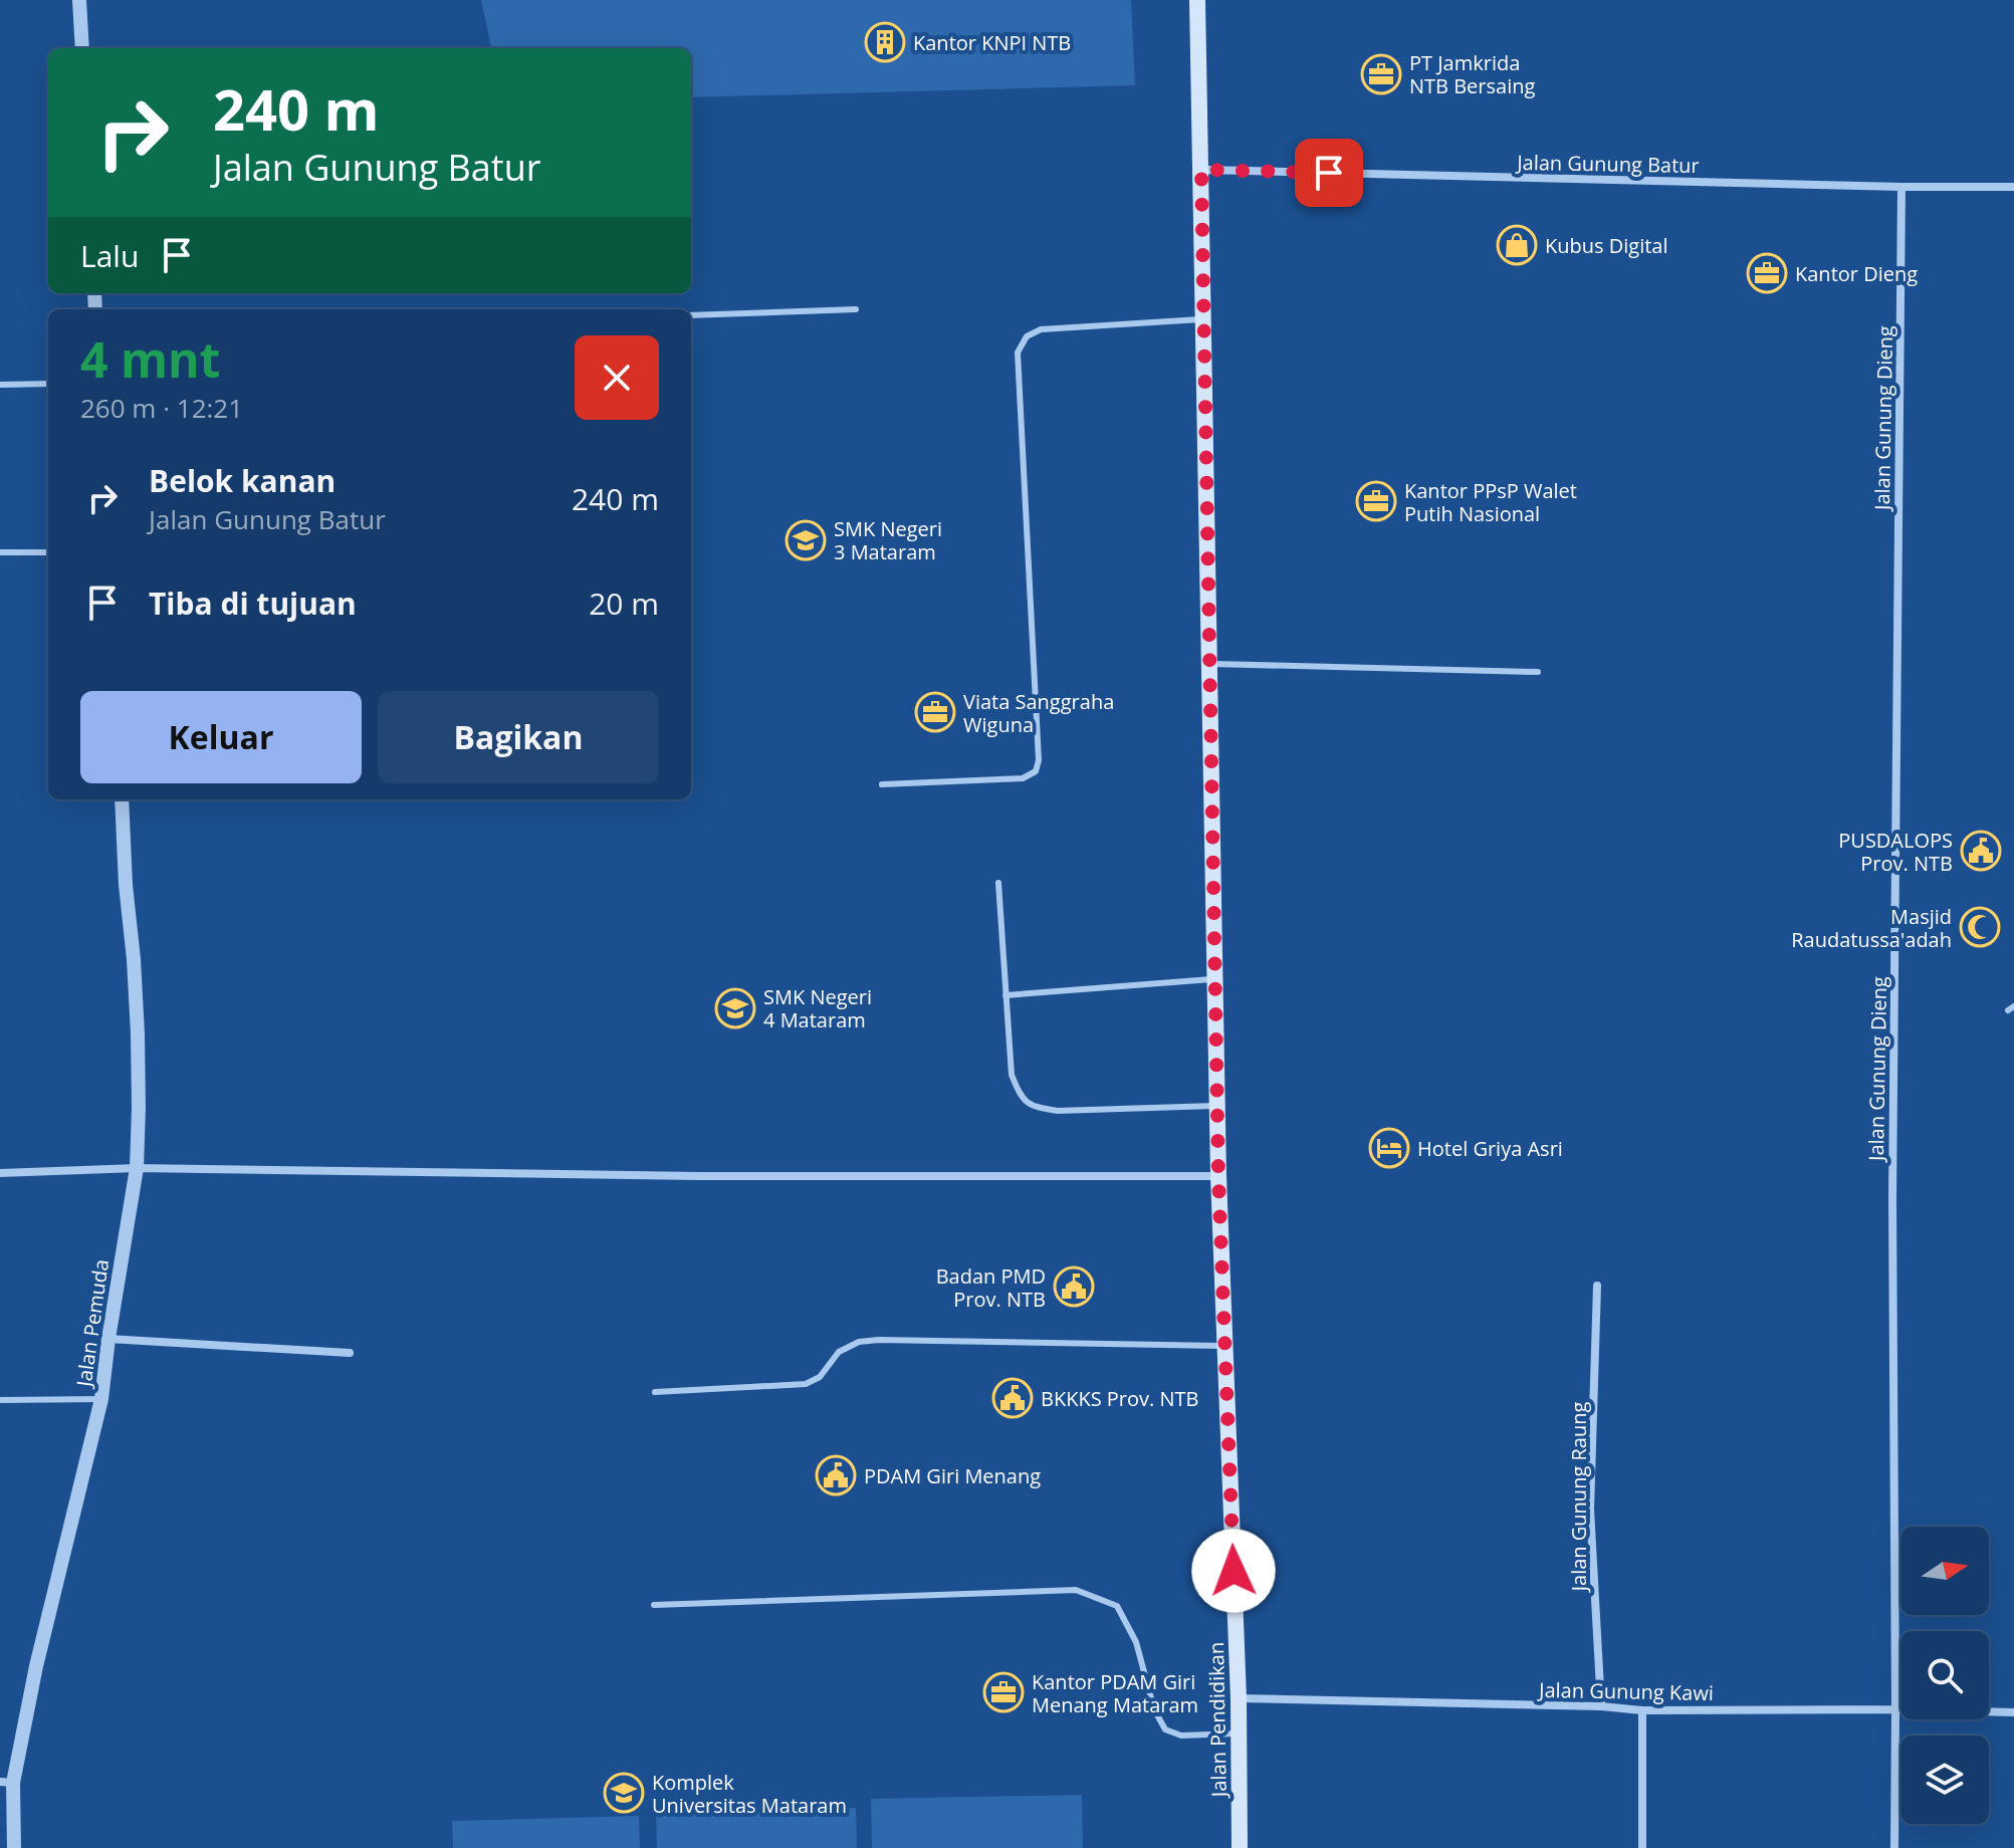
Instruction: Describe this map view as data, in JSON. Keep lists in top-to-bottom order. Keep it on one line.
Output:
{"streets":{"main road":["Jalan Pendidikan"],"street":["Jalan Gunung Batur","Jalan Gunung Dieng","Jalan Pemuda","Jalan Gunung Raung","Jalan Gunung Kawi"]},"crossings":[["Jalan Gunung Batur","Jalan Gunung Dieng"],["Jalan Gunung Batur","Jalan Pendidikan"],["Jalan Gunung Dieng","Jalan Gunung Kawi"],["Jalan Gunung Raung","Jalan Gunung Kawi"],["Jalan Gunung Kawi","Jalan Pendidikan"]],"places":{"building":["Kantor KNPI NTB"],"office":["PT Jamkrida NTB Bersaing","Kantor Dieng","Kantor PPsP Walet Putih Nasional","Viata Sanggraha Wiguna","Kantor PDAM Giri Menang Mataram"],"shop":["Kubus Digital"],"school or university":["SMK Negeri 3 Mataram","SMK Negeri 4 Mataram","Komplek Universitas Mataram"],"public building":["PUSDALOPS Prov. NTB","Badan PMD Prov. NTB","BKKKS Prov. NTB","PDAM Giri Menang"],"mosque":["Masjid Raudatussa'adah"],"hotel":["Hotel Griya Asri"]},"north":"right","page":{"turn":["240 m","Jalan Gunung Batur"],"then":"Lalu","heading":["4 mnt","260 m · 12:21"],"list":[{"name":"Belok kanan","note":"Jalan Gunung Batur","value":"240 m"},{"name":"Tiba di tujuan","value":"20 m"}],"buttons":["Keluar","Bagikan"]}}
